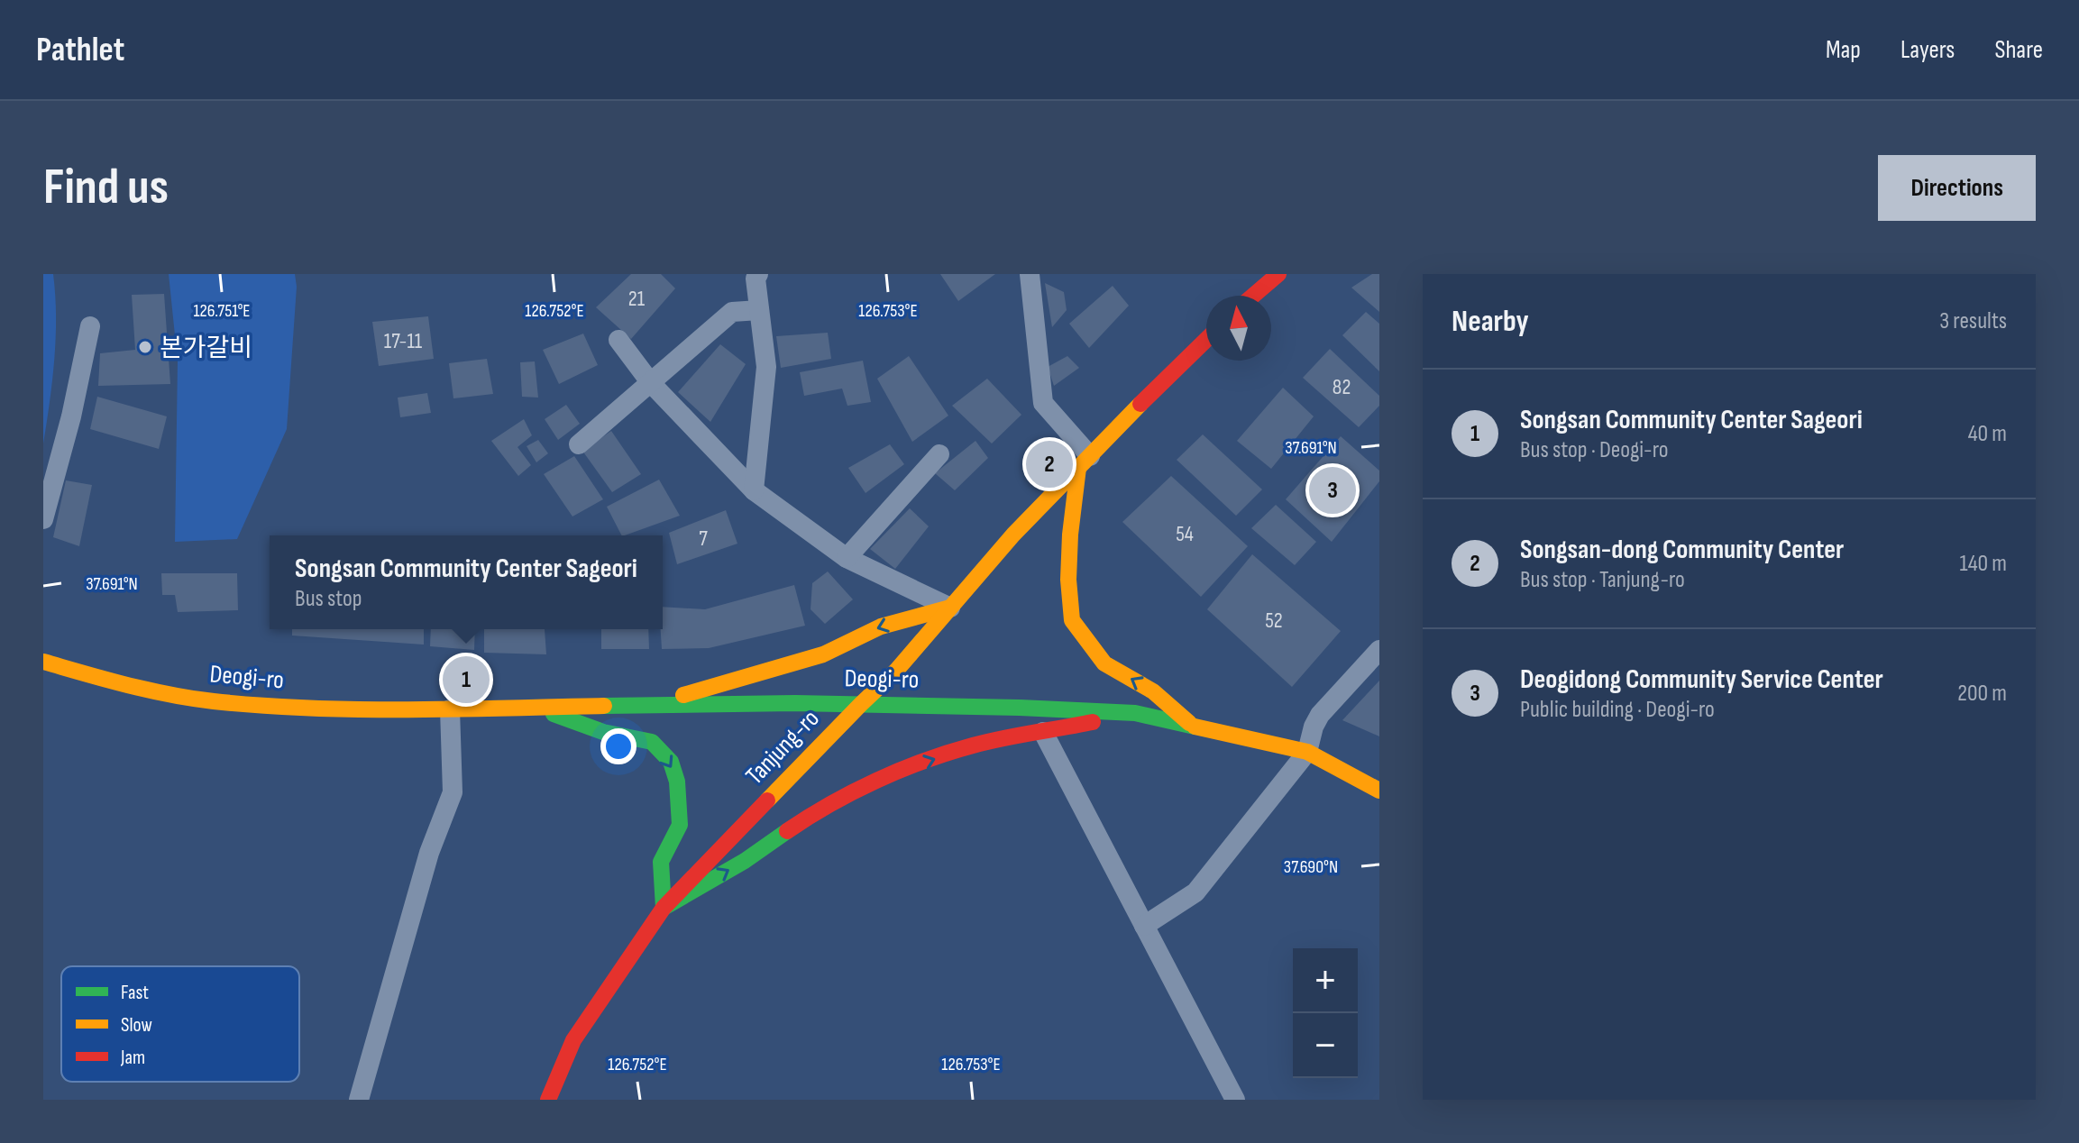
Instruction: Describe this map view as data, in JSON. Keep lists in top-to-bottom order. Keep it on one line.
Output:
{"streets":{"main road":["Deogi-ro","Tanjung-ro"]},"crossings":[["Deogi-ro","Tanjung-ro"]],"places":["본가갈비"],"house_numbers":["21","17-11","82","54","7","52"],"legend":["Fast","Slow","Jam"],"north":"top","page":{"header":"Pathlet","nav":["Map","Layers","Share"],"buttons":"Directions","title":"Find us","heading":["Nearby","3 results"],"list":[{"mark":"1","name":"Songsan Community Center Sageori","note":"Bus stop · Deogi-ro","value":"40 m"},{"mark":"2","name":"Songsan-dong Community Center","note":"Bus stop · Tanjung-ro","value":"140 m"},{"mark":"3","name":"Deogidong Community Service Center","note":"Public building · Deogi-ro","value":"200 m"}],"pins":["2","3","1"],"popup":["Songsan Community Center Sageori","Bus stop"],"map_buttons":["+","−"]},"coordinates":["126.751°E","126.752°E","126.753°E","37.691°N","37.690°N"]}
